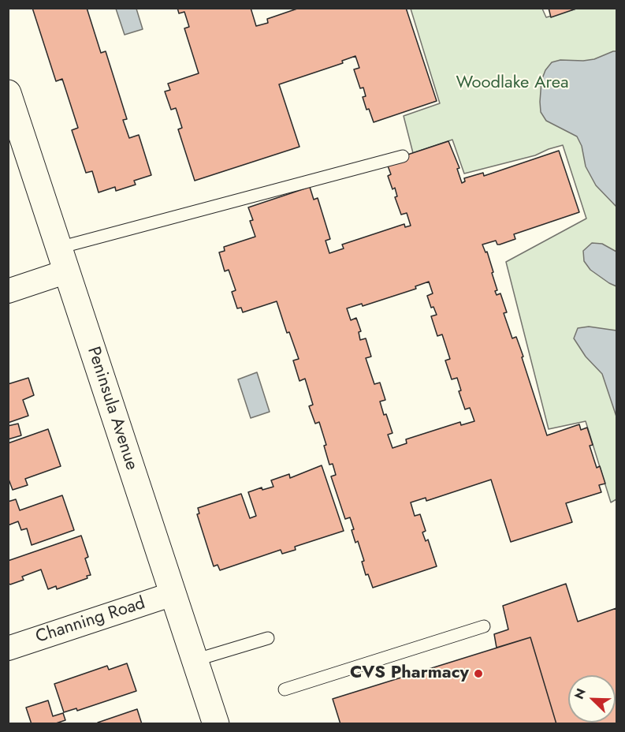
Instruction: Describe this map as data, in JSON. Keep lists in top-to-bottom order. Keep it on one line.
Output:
{"streets":{"main road":["Peninsula Avenue"],"street":["Channing Road"]},"crossings":[["Peninsula Avenue","Channing Road"]],"parks":["Woodlake Area"],"places":["CVS Pharmacy"],"north":"top left"}
